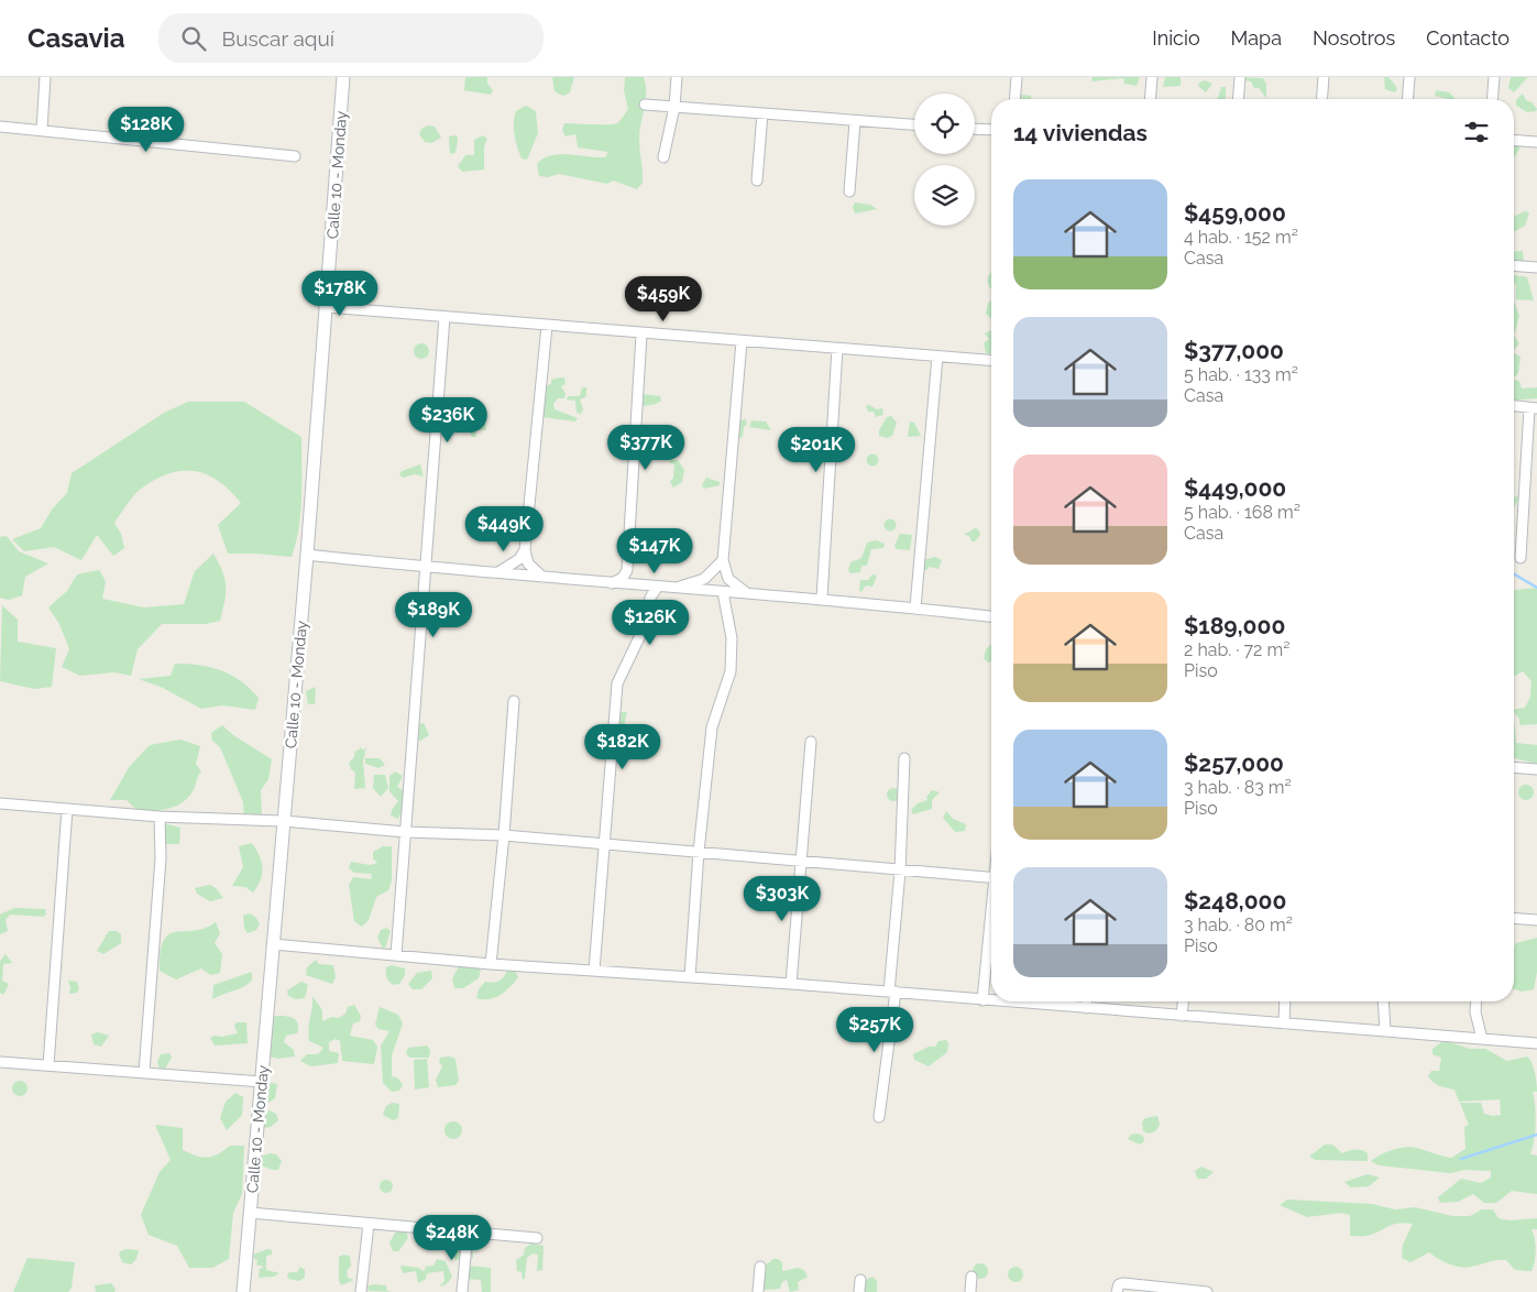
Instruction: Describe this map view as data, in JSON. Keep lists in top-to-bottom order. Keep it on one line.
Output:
{"streets":{"street":["Calle 10 - Monday"]},"page":{"header":"Casavia","search":"Buscar aquí","nav":["Inicio","Mapa","Nosotros","Contacto"],"heading":"14 viviendas","price":["$128K","$178K","$459K","$236K","$377K","$201K","$449K","$147K","$189K","$126K","$182K","$303K","$257K","$248K"],"list":[{"name":"$459,000","note":"4 hab. · 152 m² · Casa"},{"name":"$377,000","note":"5 hab. · 133 m² · Casa"},{"name":"$449,000","note":"5 hab. · 168 m² · Casa"},{"name":"$189,000","note":"2 hab. · 72 m² · Piso"},{"name":"$257,000","note":"3 hab. · 83 m² · Piso"},{"name":"$248,000","note":"3 hab. · 80 m² · Piso"}]}}
